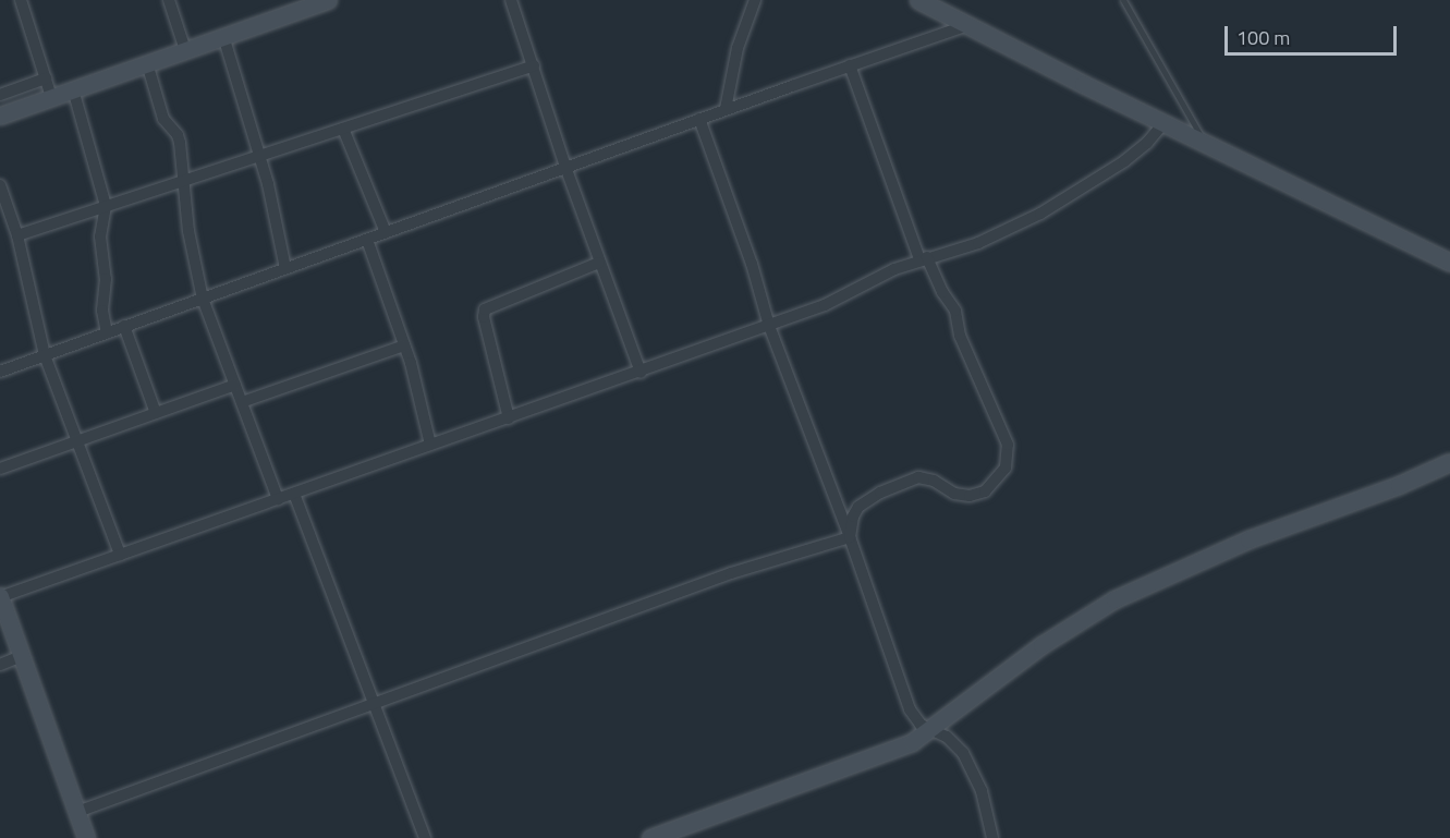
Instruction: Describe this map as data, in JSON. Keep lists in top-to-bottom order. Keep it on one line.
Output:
{"scale_bar":"100 m"}
